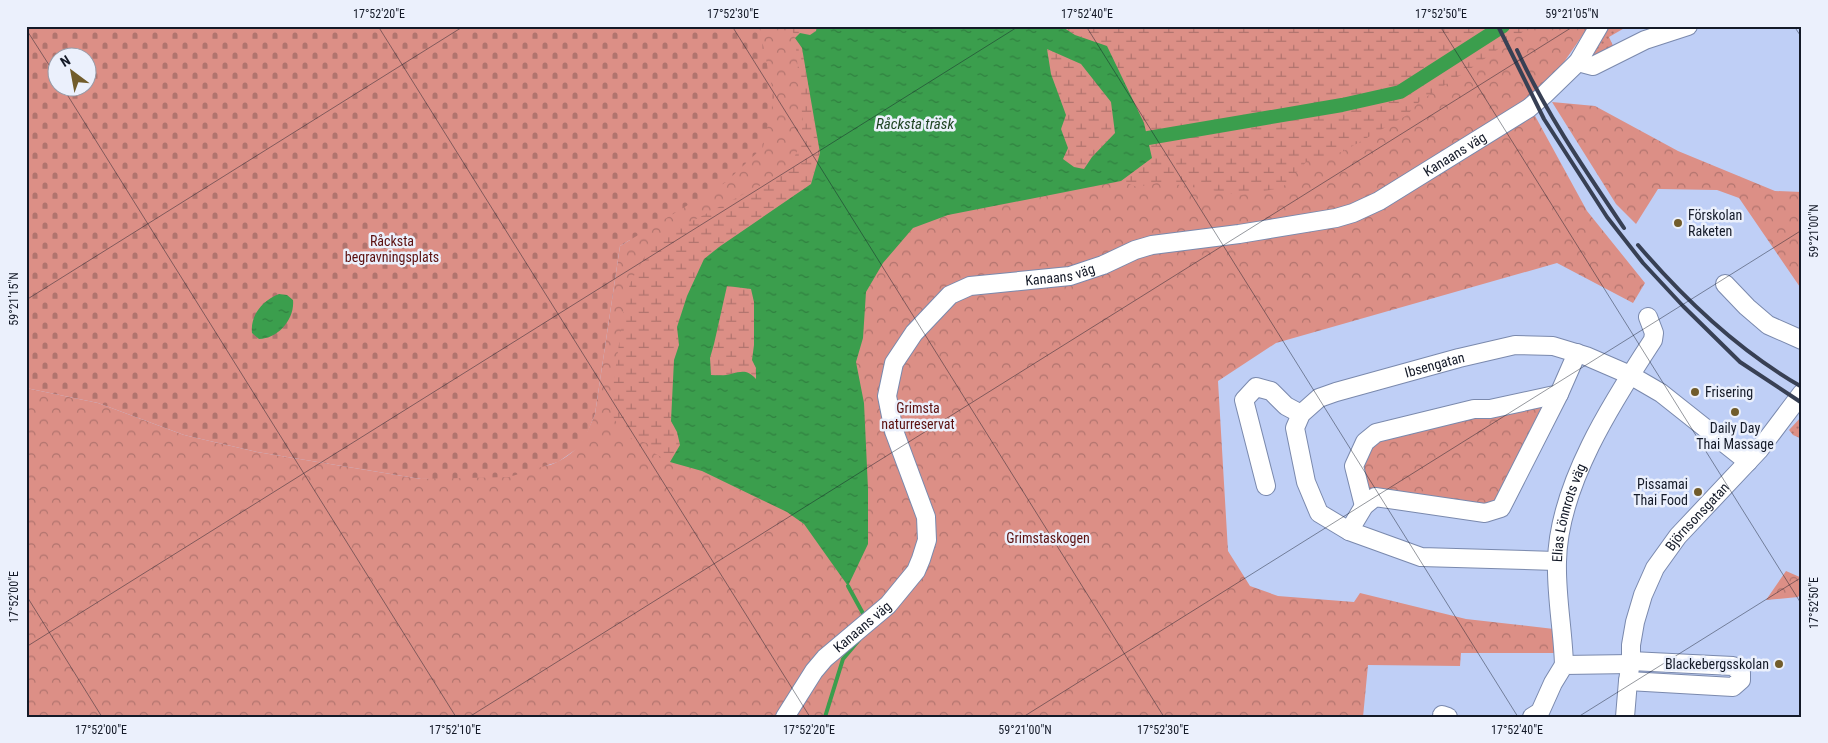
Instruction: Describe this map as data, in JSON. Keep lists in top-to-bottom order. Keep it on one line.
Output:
{"streets":{"street":["Kanaans väg","Ibsengatan","Elias Lönnrots väg","Björnsonsgatan"]},"crossings":[["Ibsengatan","Elias Lönnrots väg"],["Ibsengatan","Björnsonsgatan"]],"water":["Råcksta träsk"],"parks":["Råcksta begravningsplats","Grimsta naturreservat","Grimstaskogen"],"places":["Förskolan Raketen","Frisering","Daily Day Thai Massage","Pissamai Thai Food","Blackebergsskolan"],"north":"top left","coordinates":["17°52'20\"E","17°52'30\"E","17°52'40\"E","17°52'50\"E","59°21'05\"N","59°21'00\"N","59°21'15\"N","17°52'00\"E","17°52'10\"E"]}
